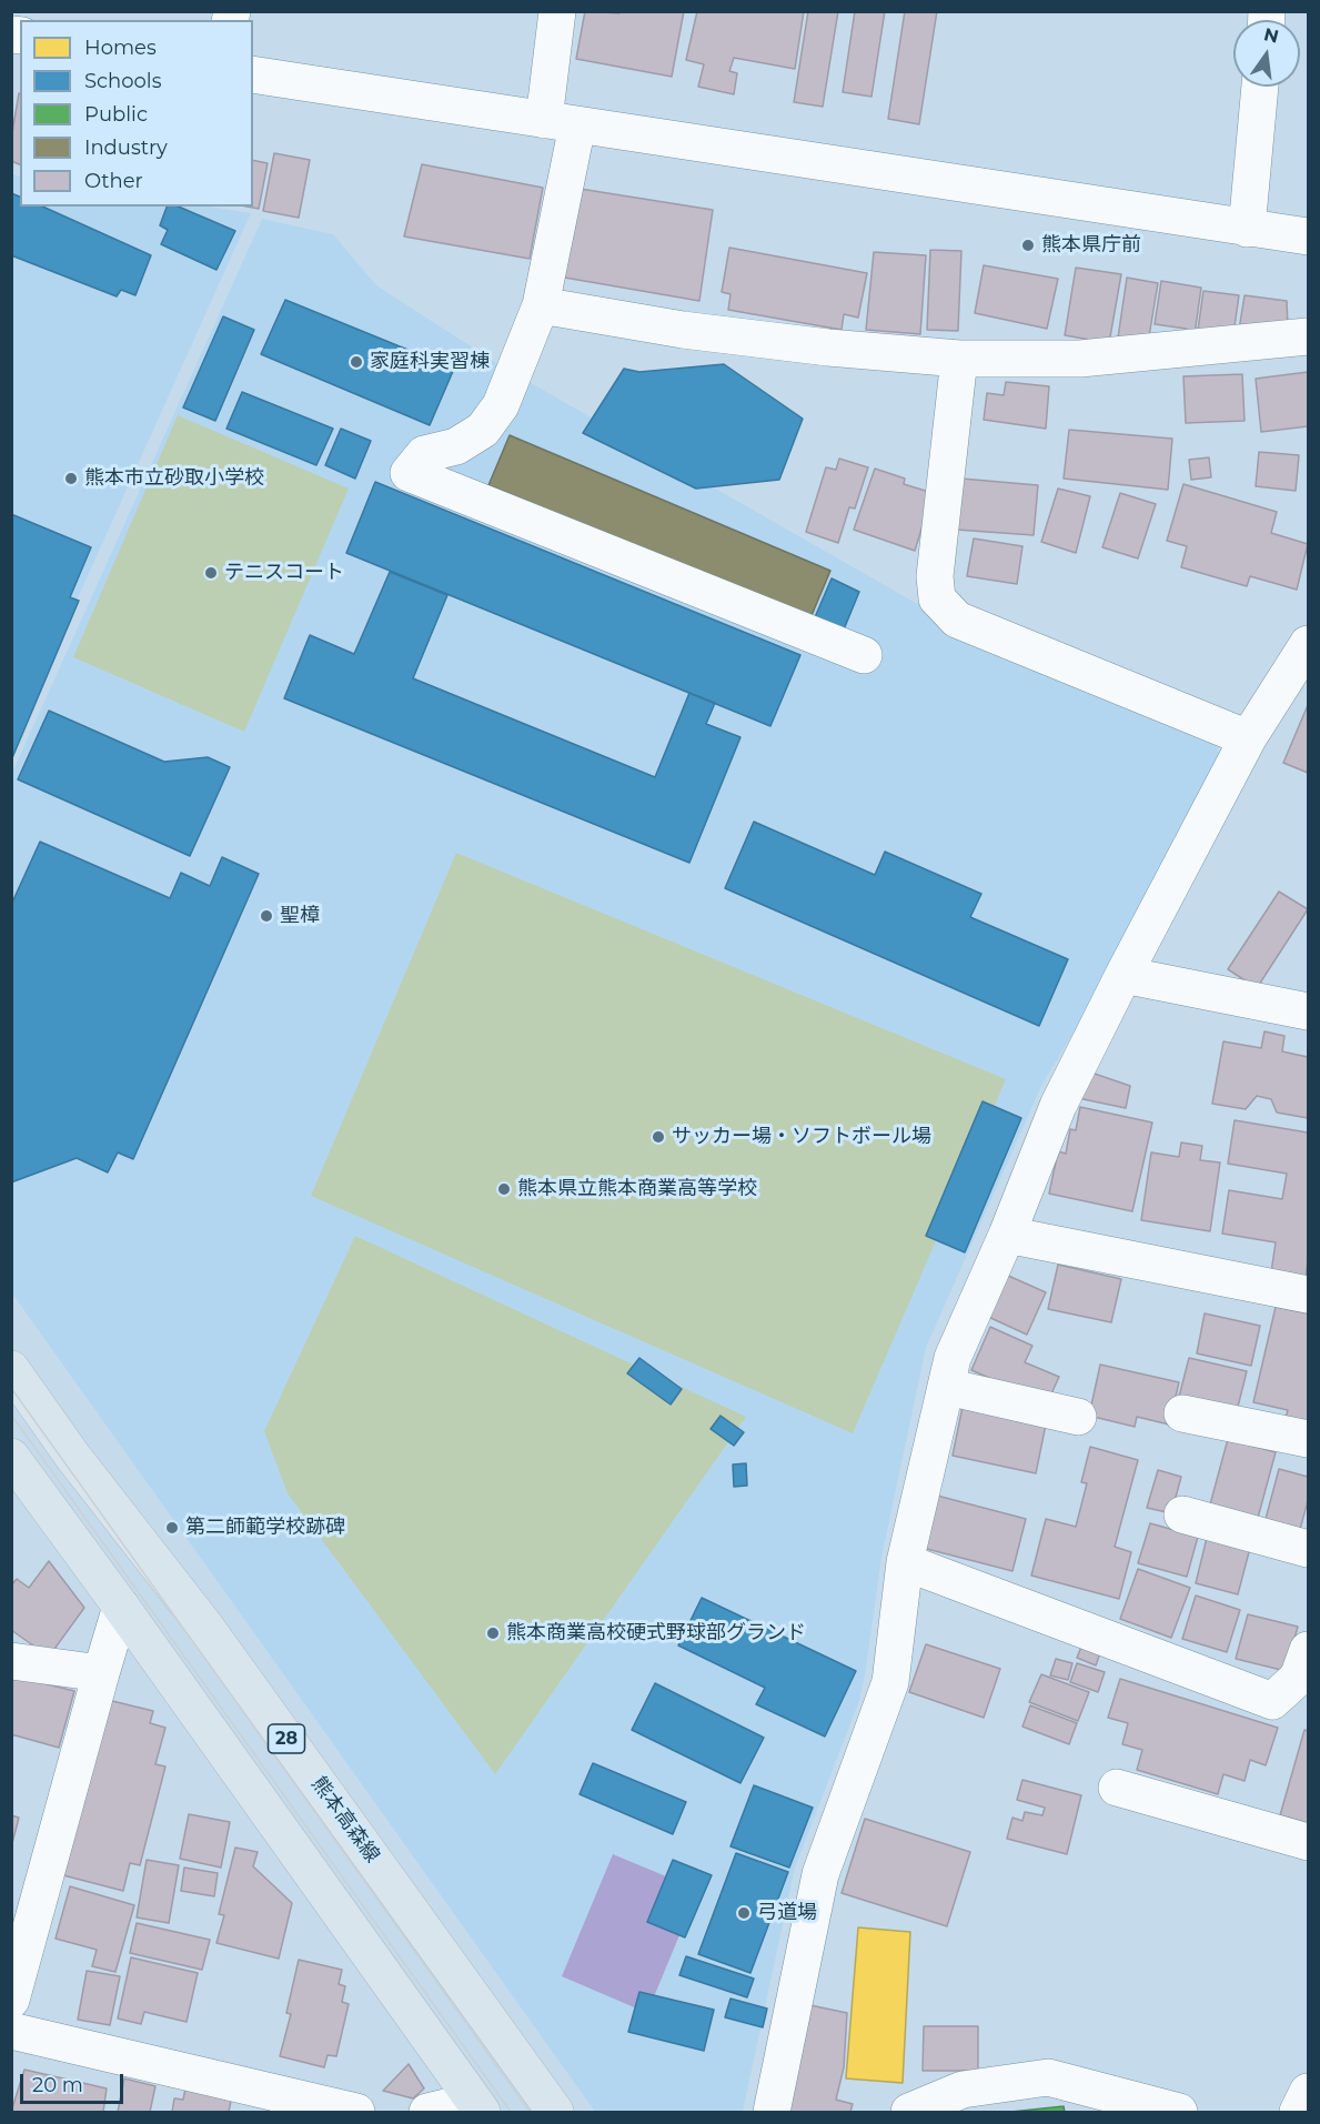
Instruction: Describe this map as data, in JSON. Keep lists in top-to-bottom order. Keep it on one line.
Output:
{"streets":{"main road":["28","熊本高森線"]},"places":["熊本県庁前","家庭科実習棟","熊本市立砂取小学校","テニスコート","聖樟","サッカー場・ソフトボール場","熊本県立熊本商業高等学校","第二師範学校跡碑","熊本商業高校硬式野球部グランド","弓道場"],"legend":["Homes","Schools","Public","Industry","Other"],"scale_bar":"20 m","north":"top"}
